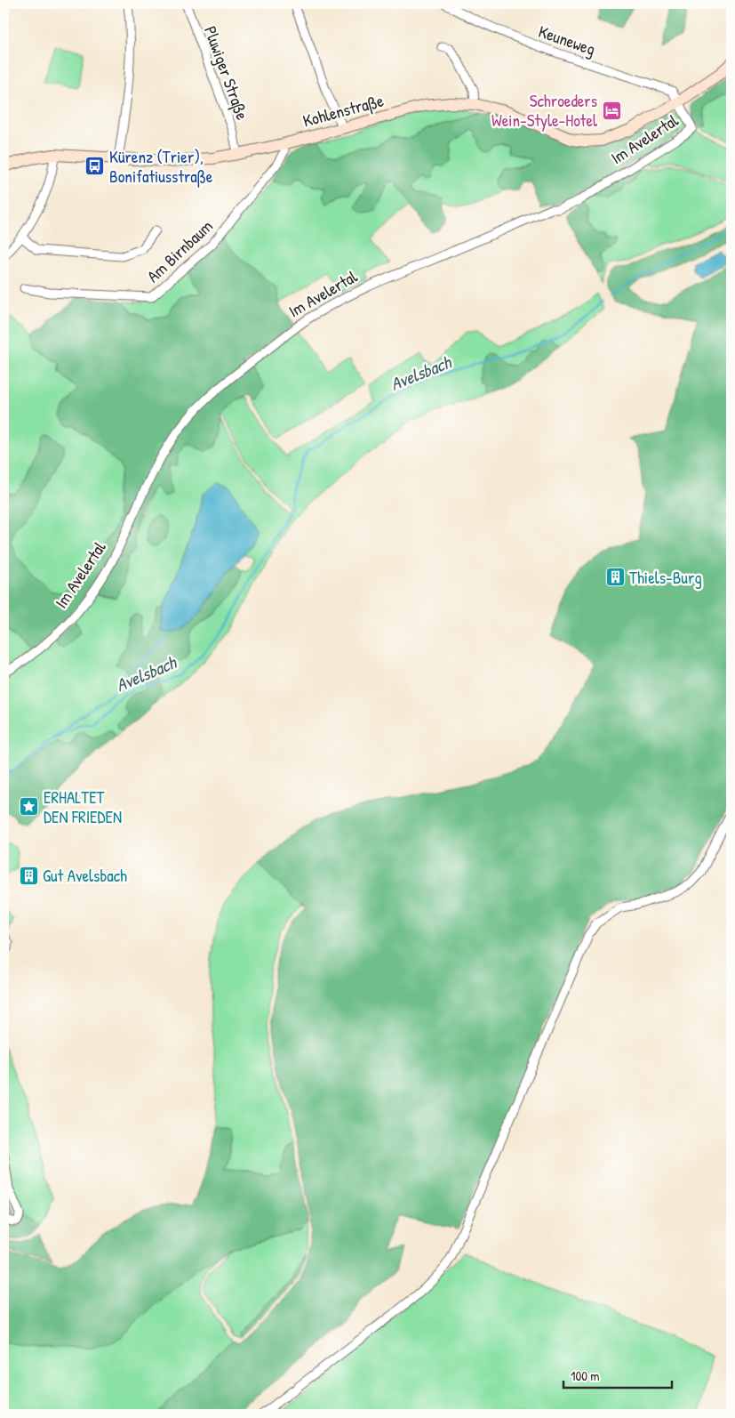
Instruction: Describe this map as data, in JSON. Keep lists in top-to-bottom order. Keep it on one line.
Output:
{"streets":{"main road":["Kohlenstraße","Im Avelertal"],"street":["Keuneweg","Pluwiger Straße","Am Birnbaum"]},"crossings":[["Keuneweg","Kohlenstraße"],["Keuneweg","Im Avelertal"],["Pluwiger Straße","Kohlenstraße"],["Kohlenstraße","Im Avelertal"],["Kohlenstraße","Am Birnbaum"]],"water":["Avelsbach"],"places":{"hotel":["Schroeders Wein-Style-Hotel"],"bus stop":["Kürenz (Trier), Bonifatiusstraße"],"building":["Thiels-Burg","Gut Avelsbach"],"place":["ERHALTET DEN FRIEDEN"]},"scale_bar":"100 m"}
